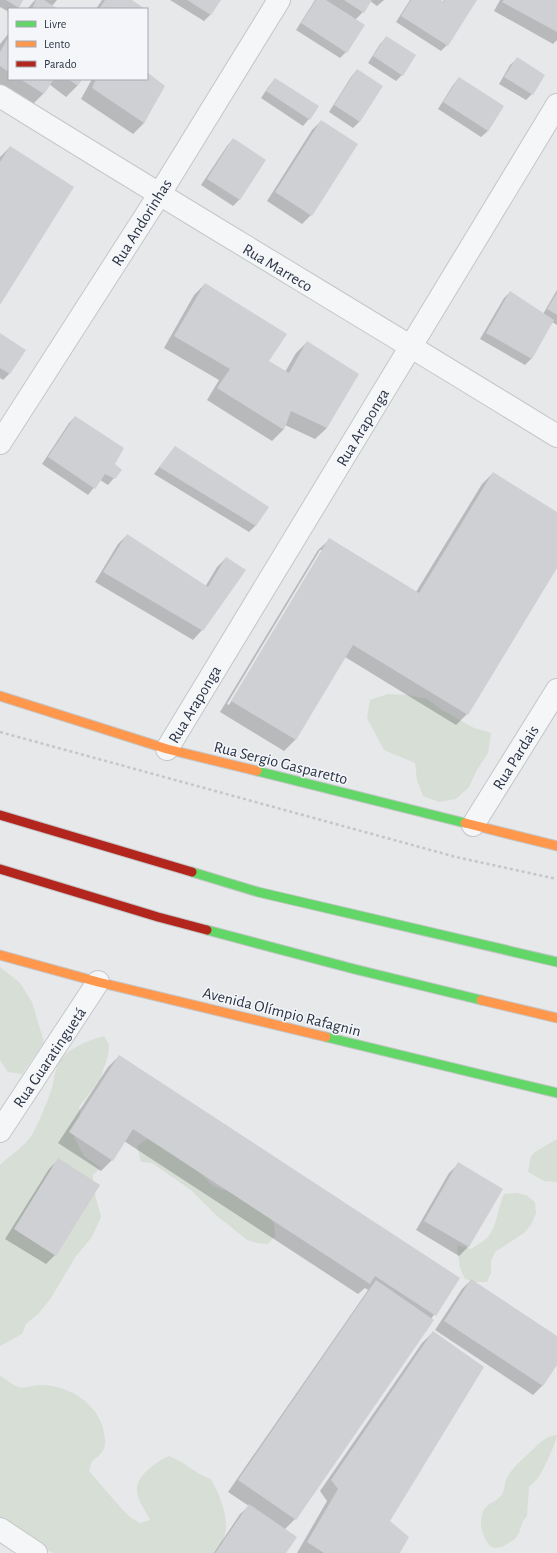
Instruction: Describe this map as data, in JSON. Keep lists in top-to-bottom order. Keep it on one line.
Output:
{"streets":{"main road":["Rua Sergio Gasparetto","Avenida Olímpio Rafagnin"],"street":["Rua Andorinhas","Rua Marreco","Rua Araponga","Rua Pardais","Rua Guaratinguetá"]},"crossings":[["Rua Andorinhas","Rua Marreco"],["Rua Marreco","Rua Araponga"],["Rua Araponga","Rua Sergio Gasparetto"],["Rua Pardais","Rua Sergio Gasparetto"],["Avenida Olímpio Rafagnin","Rua Guaratinguetá"]],"legend":["Livre","Lento","Parado"]}
